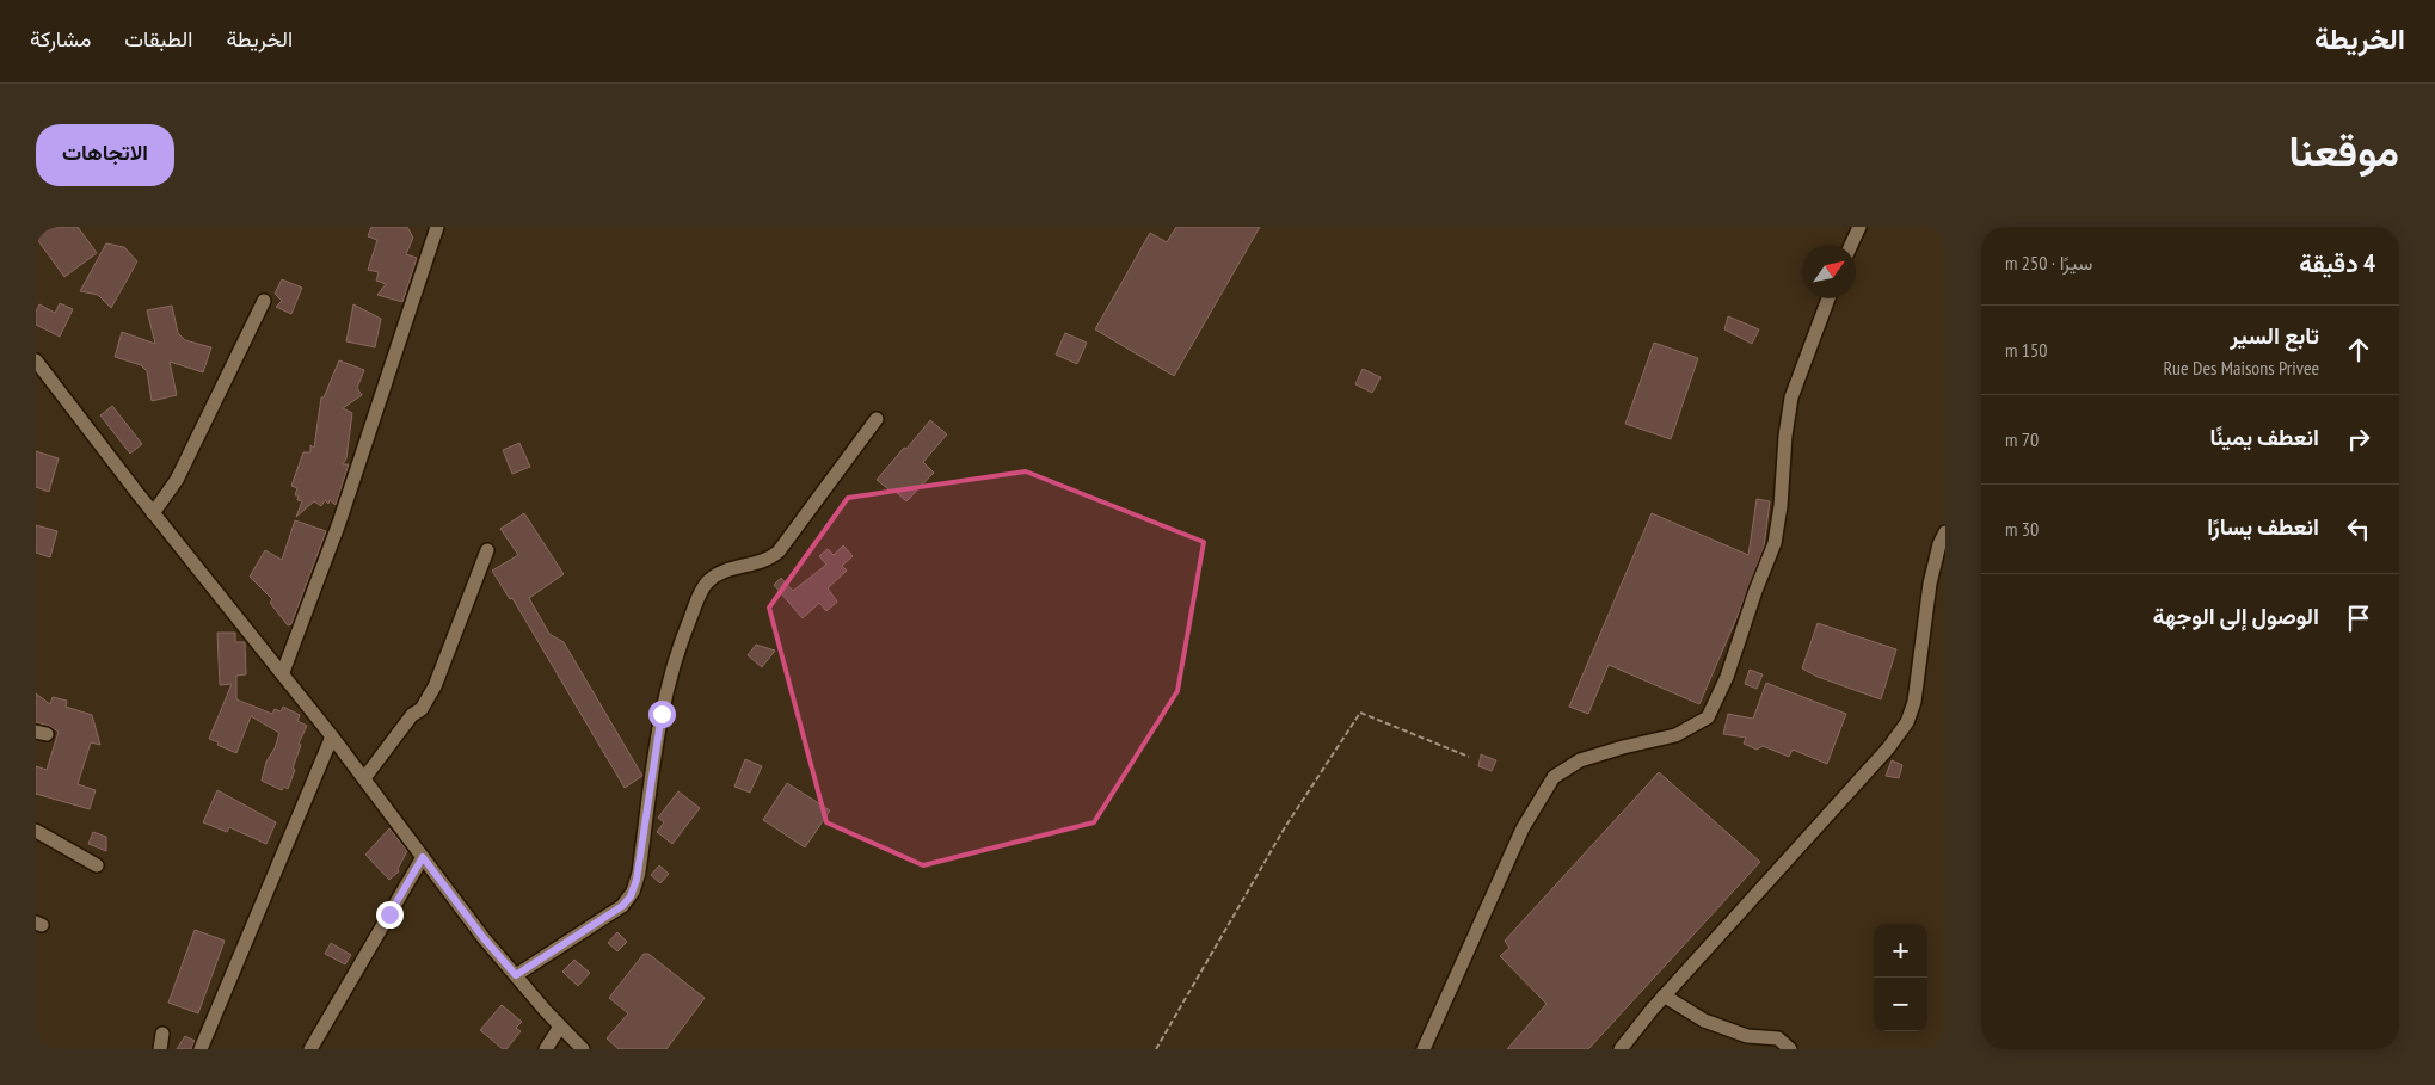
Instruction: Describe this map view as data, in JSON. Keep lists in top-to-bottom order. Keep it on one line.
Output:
{"north":"top right","page":{"header":"الخريطة","nav":["الخريطة","الطبقات","مشاركة"],"title":"موقعنا","buttons":"الاتجاهات","heading":["4 دقيقة","سيرًا · 250 m"],"list":[["تابع السير","Rue Des Maisons Privee","150 m"],["انعطف يمينًا","70 m"],["انعطف يسارًا","30 m"],"الوصول إلى الوجهة"],"map_buttons":["+","−"]}}
